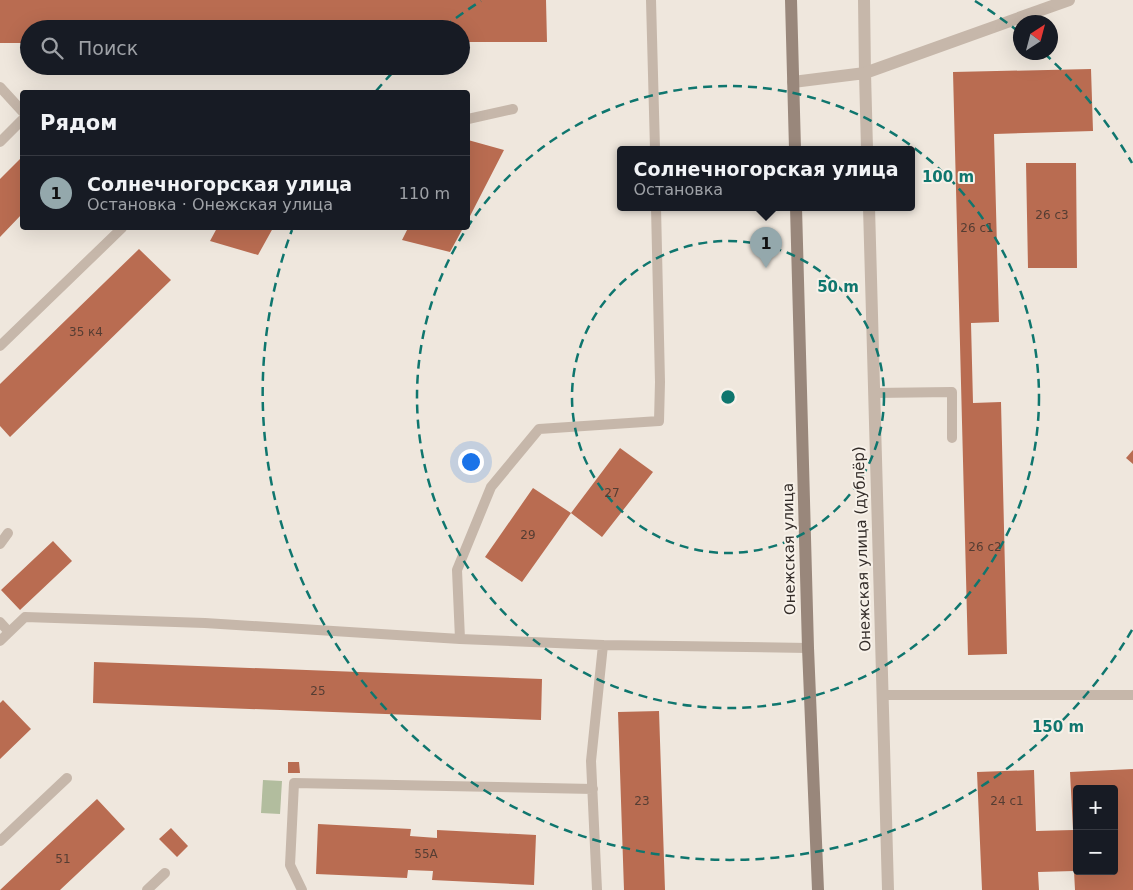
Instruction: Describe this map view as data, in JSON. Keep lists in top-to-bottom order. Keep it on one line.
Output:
{"streets":{"main road":["Онежская улица"],"street":["Онежская улица (дублёр)"]},"house_numbers":["26 с3","26 с1","35 к4","27","29","26 с2","25","23","24 с1","55А","51"],"north":"top right","page":{"search":"Поиск","heading":"Рядом","popup":["Солнечногорская улица","Остановка"],"list":[{"mark":"1","name":"Солнечногорская улица","note":"Остановка · Онежская улица","value":"110 m"}],"pins":"1","map_buttons":["+","−"]},"rings":["100 m","50 m","150 m"]}
